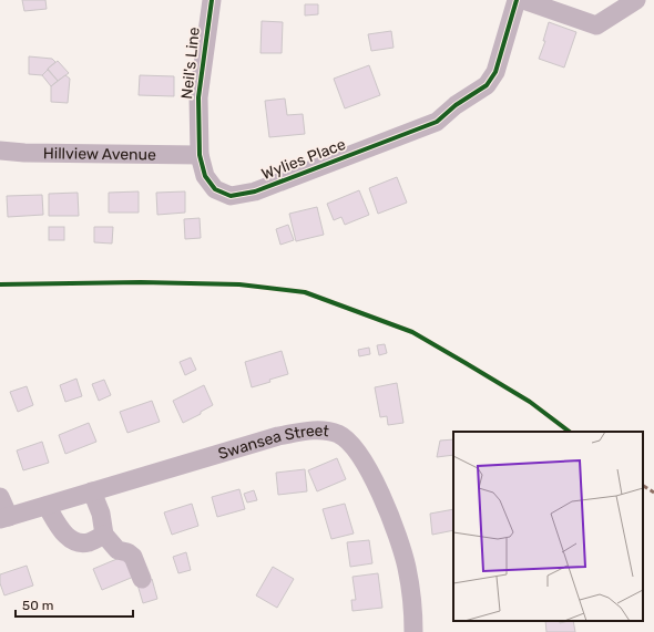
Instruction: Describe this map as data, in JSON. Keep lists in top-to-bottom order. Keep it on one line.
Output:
{"streets":{"street":["Neil's Line","Hillview Avenue","Wylies Place","Swansea Street"]},"crossings":[["Neil's Line","Hillview Avenue"],["Neil's Line","Wylies Place"],["Hillview Avenue","Wylies Place"]],"scale_bar":"50 m"}
